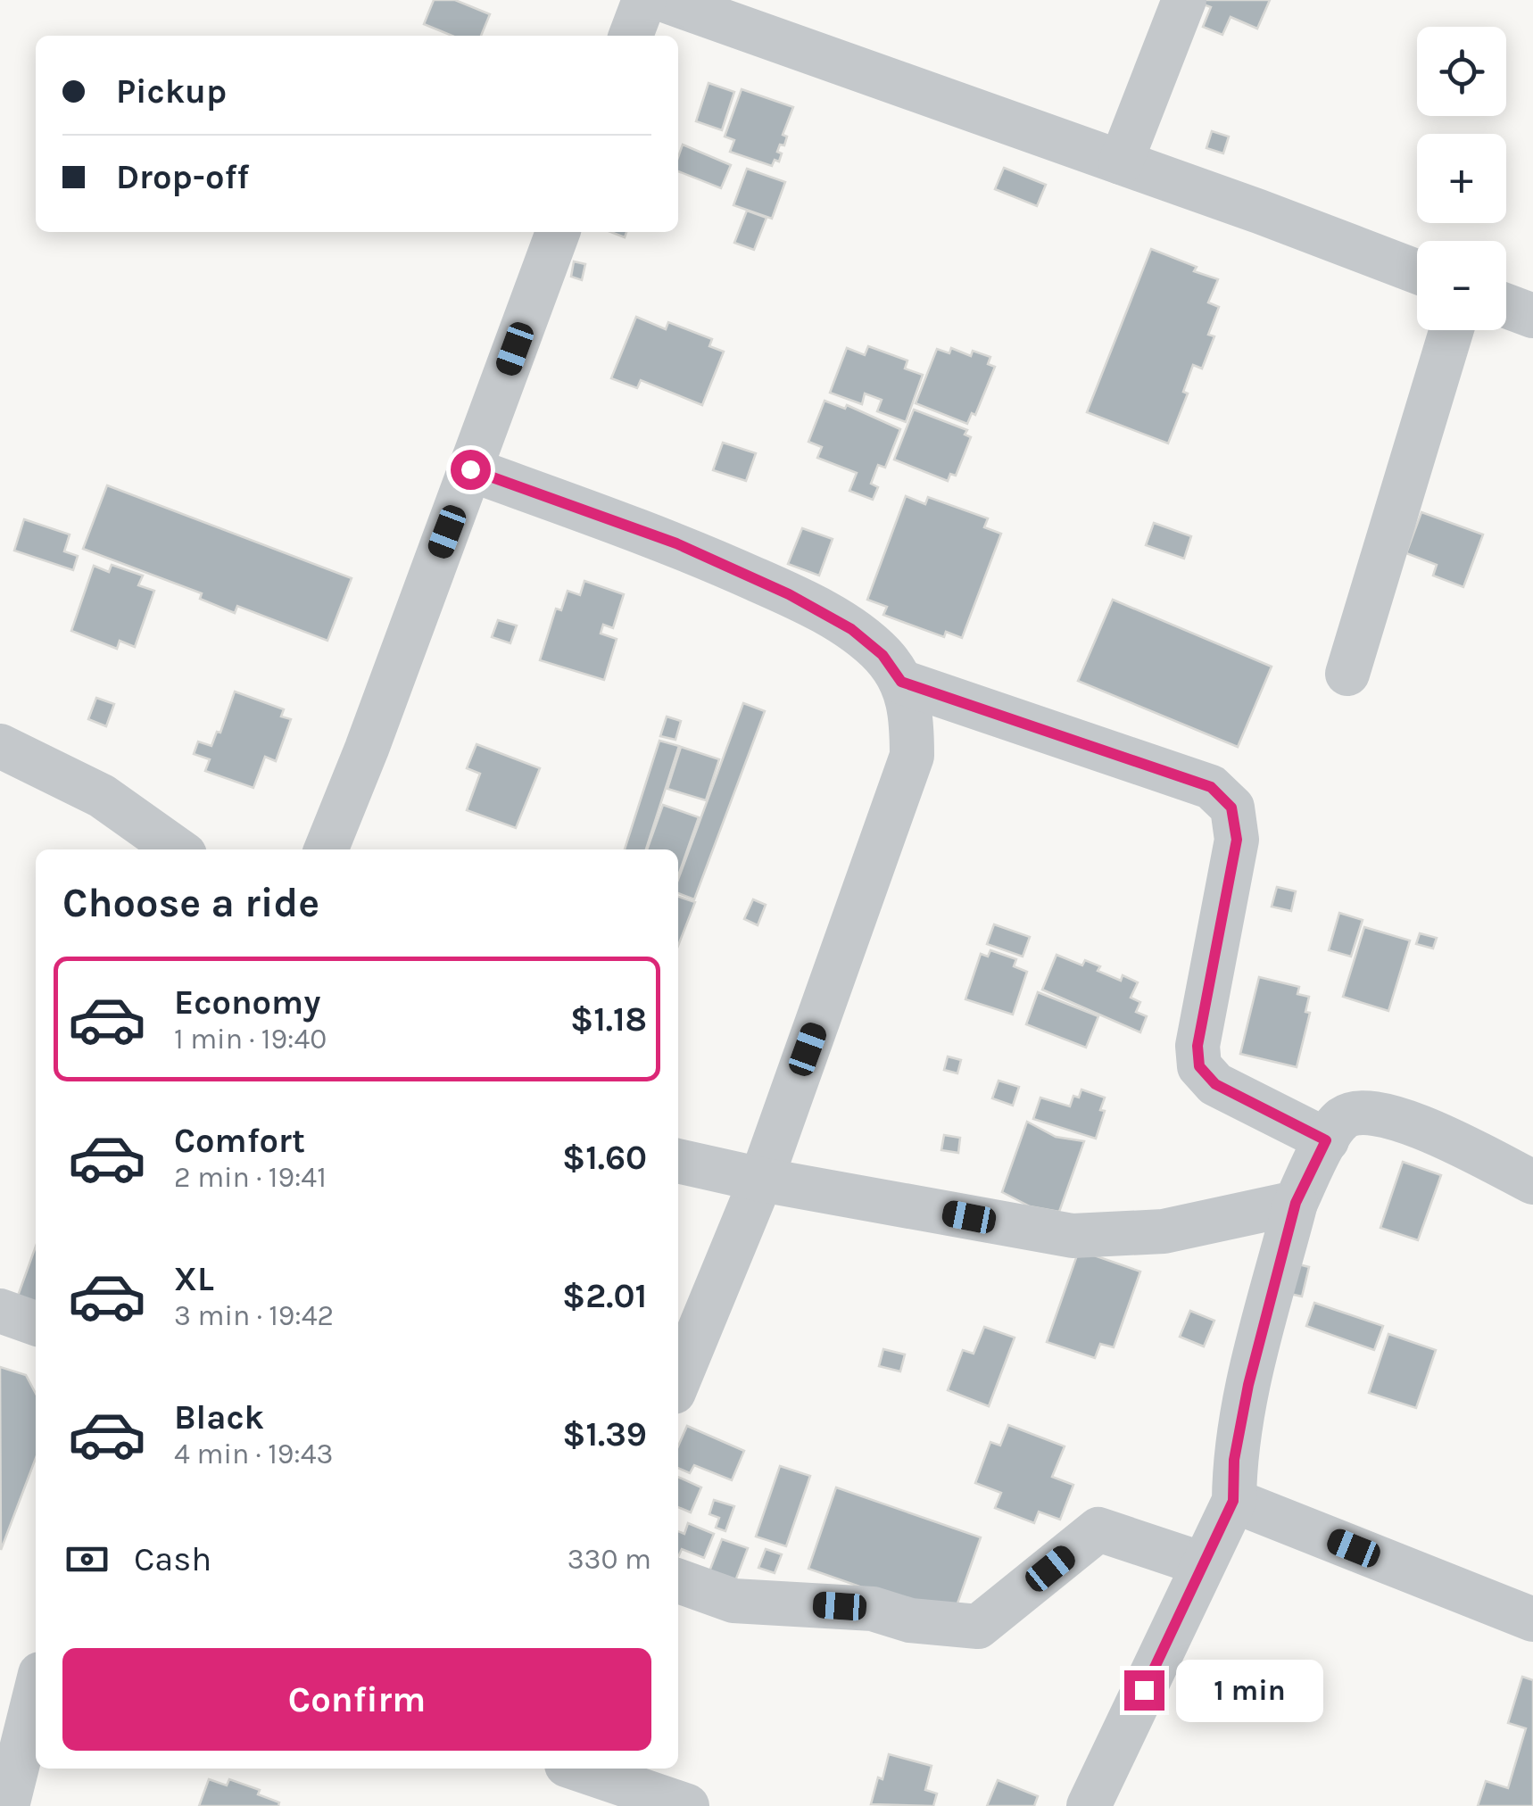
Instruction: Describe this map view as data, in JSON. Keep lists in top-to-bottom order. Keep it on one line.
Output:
{"page":{"map_buttons":["+","−"],"banner":["Pickup","Drop-off"],"heading":"Choose a ride","list":[{"name":"Economy","note":"1 min · 19:40","value":"$1.18"},{"name":"Comfort","note":"2 min · 19:41","value":"$1.60"},{"name":"XL","note":"3 min · 19:42","value":"$2.01"},{"name":"Black","note":"4 min · 19:43","value":"$1.39"}],"pay":["Cash","330 m"],"buttons":"Confirm","bubble":"1 min"}}
